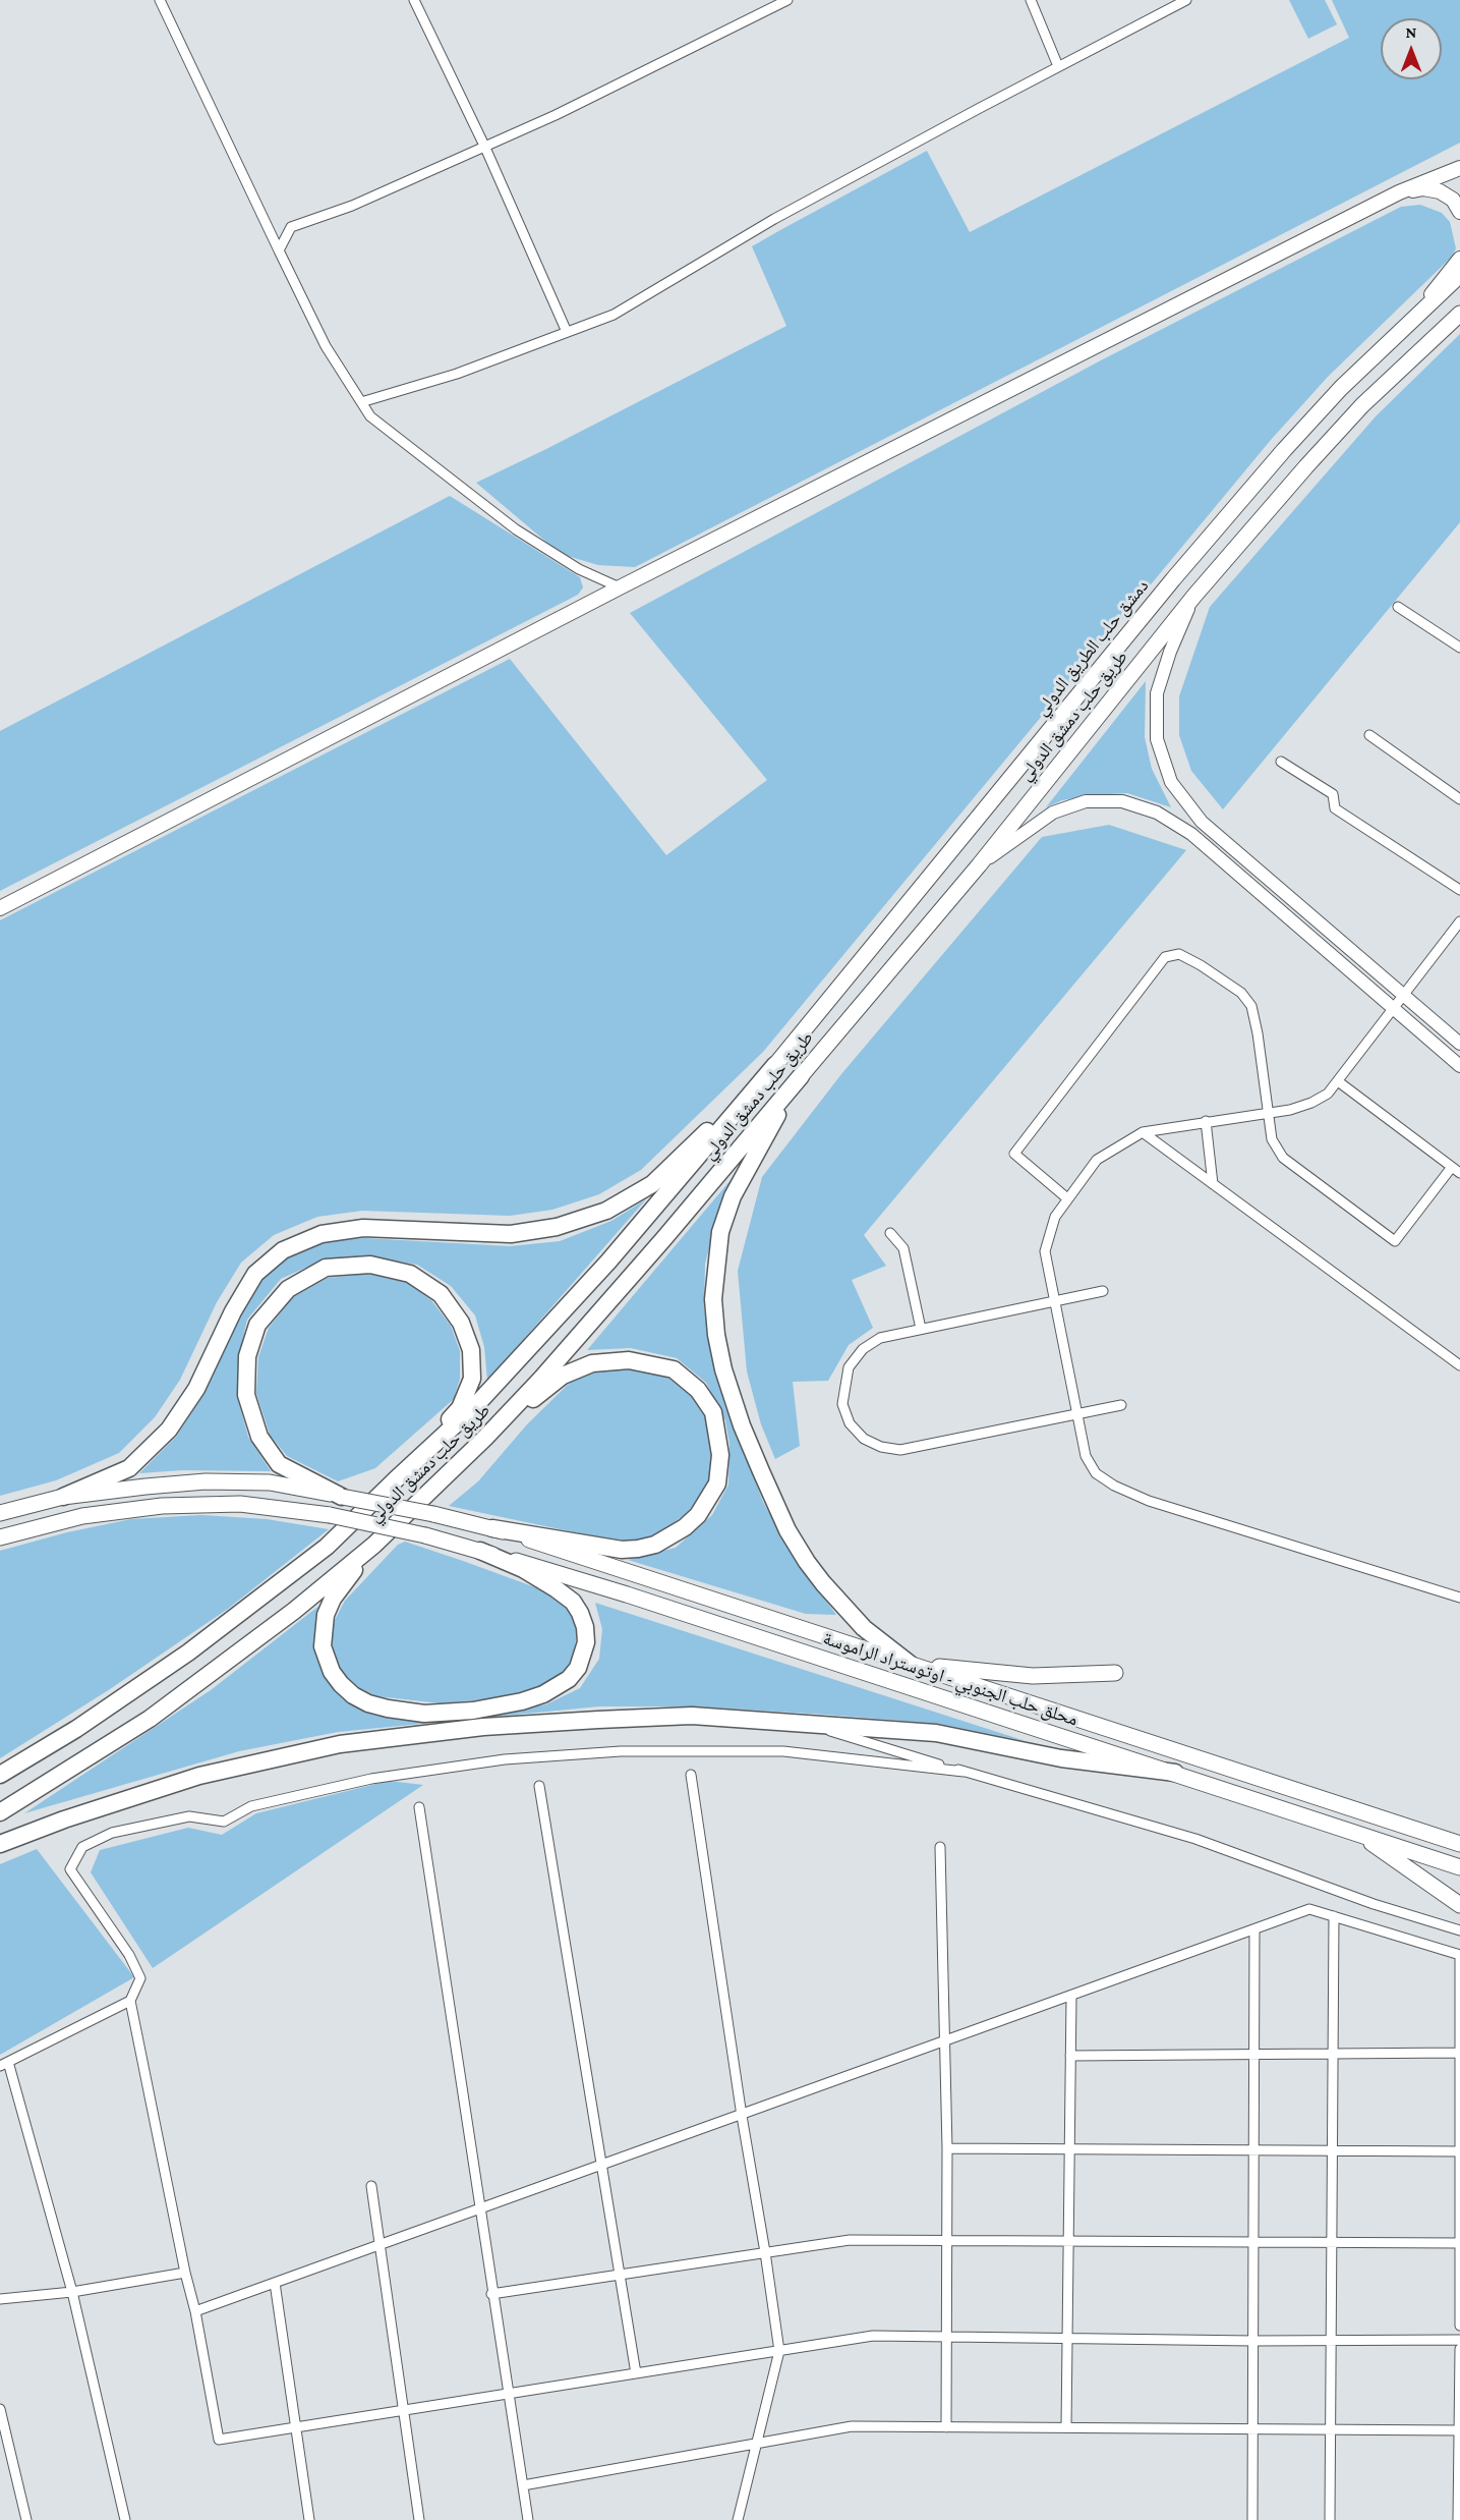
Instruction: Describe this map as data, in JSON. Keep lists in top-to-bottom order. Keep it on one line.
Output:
{"streets":{"highway":["دمشق حلب الطريق الدولي","طريق حلب دمشق الدولي","محلق حلب الجنوبي - اوتوستراد الراموسة"]},"crossings":[["دمشق حلب الطريق الدولي","طريق حلب دمشق الدولي"]],"north":"top"}
